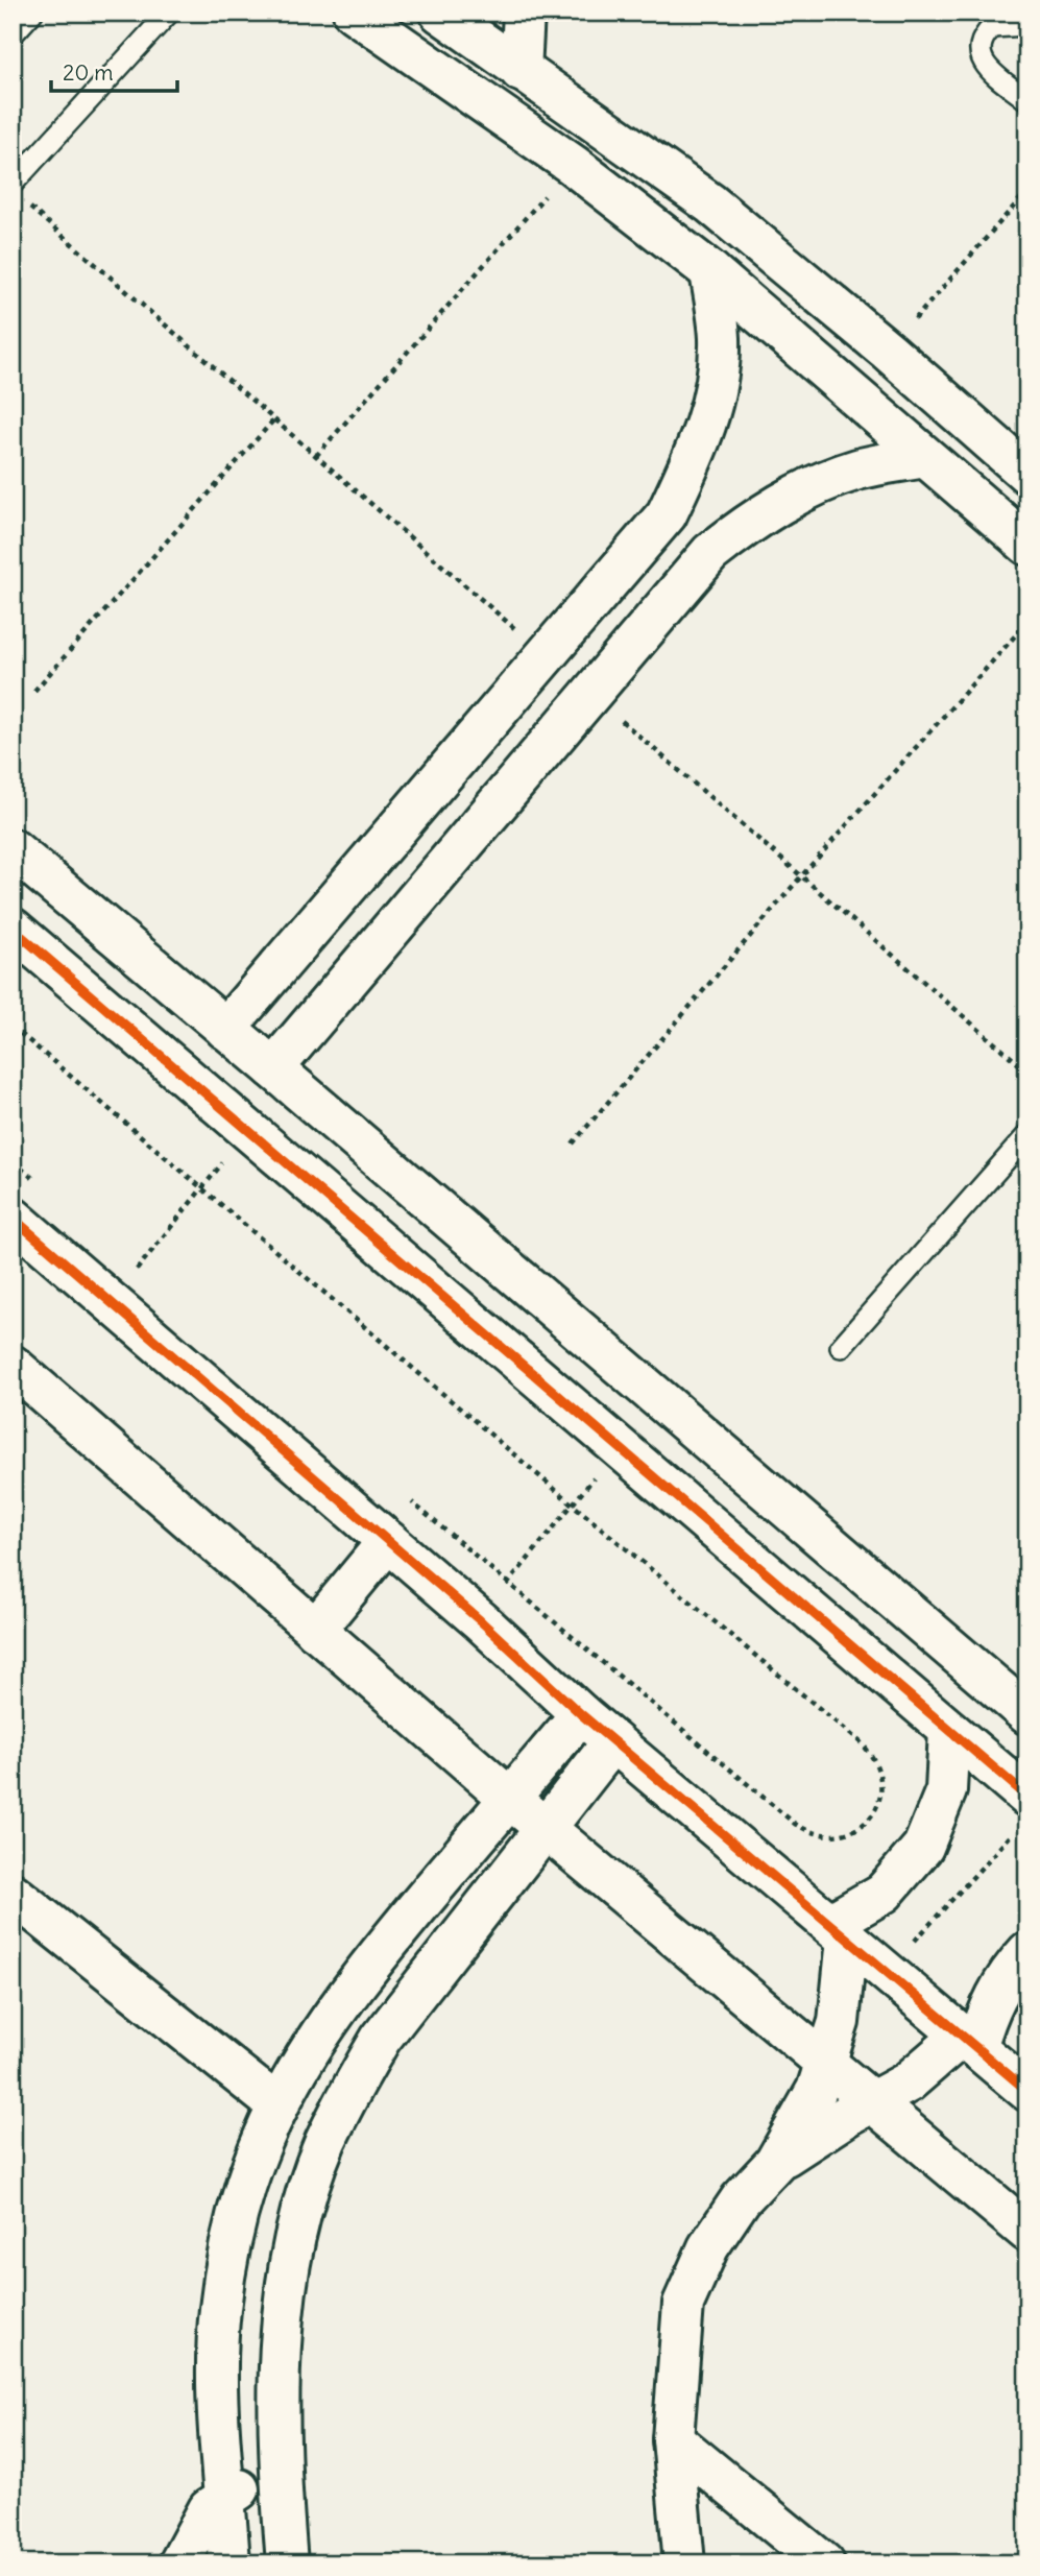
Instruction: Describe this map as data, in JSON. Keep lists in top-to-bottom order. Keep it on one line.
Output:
{"scale_bar":"20 m"}
